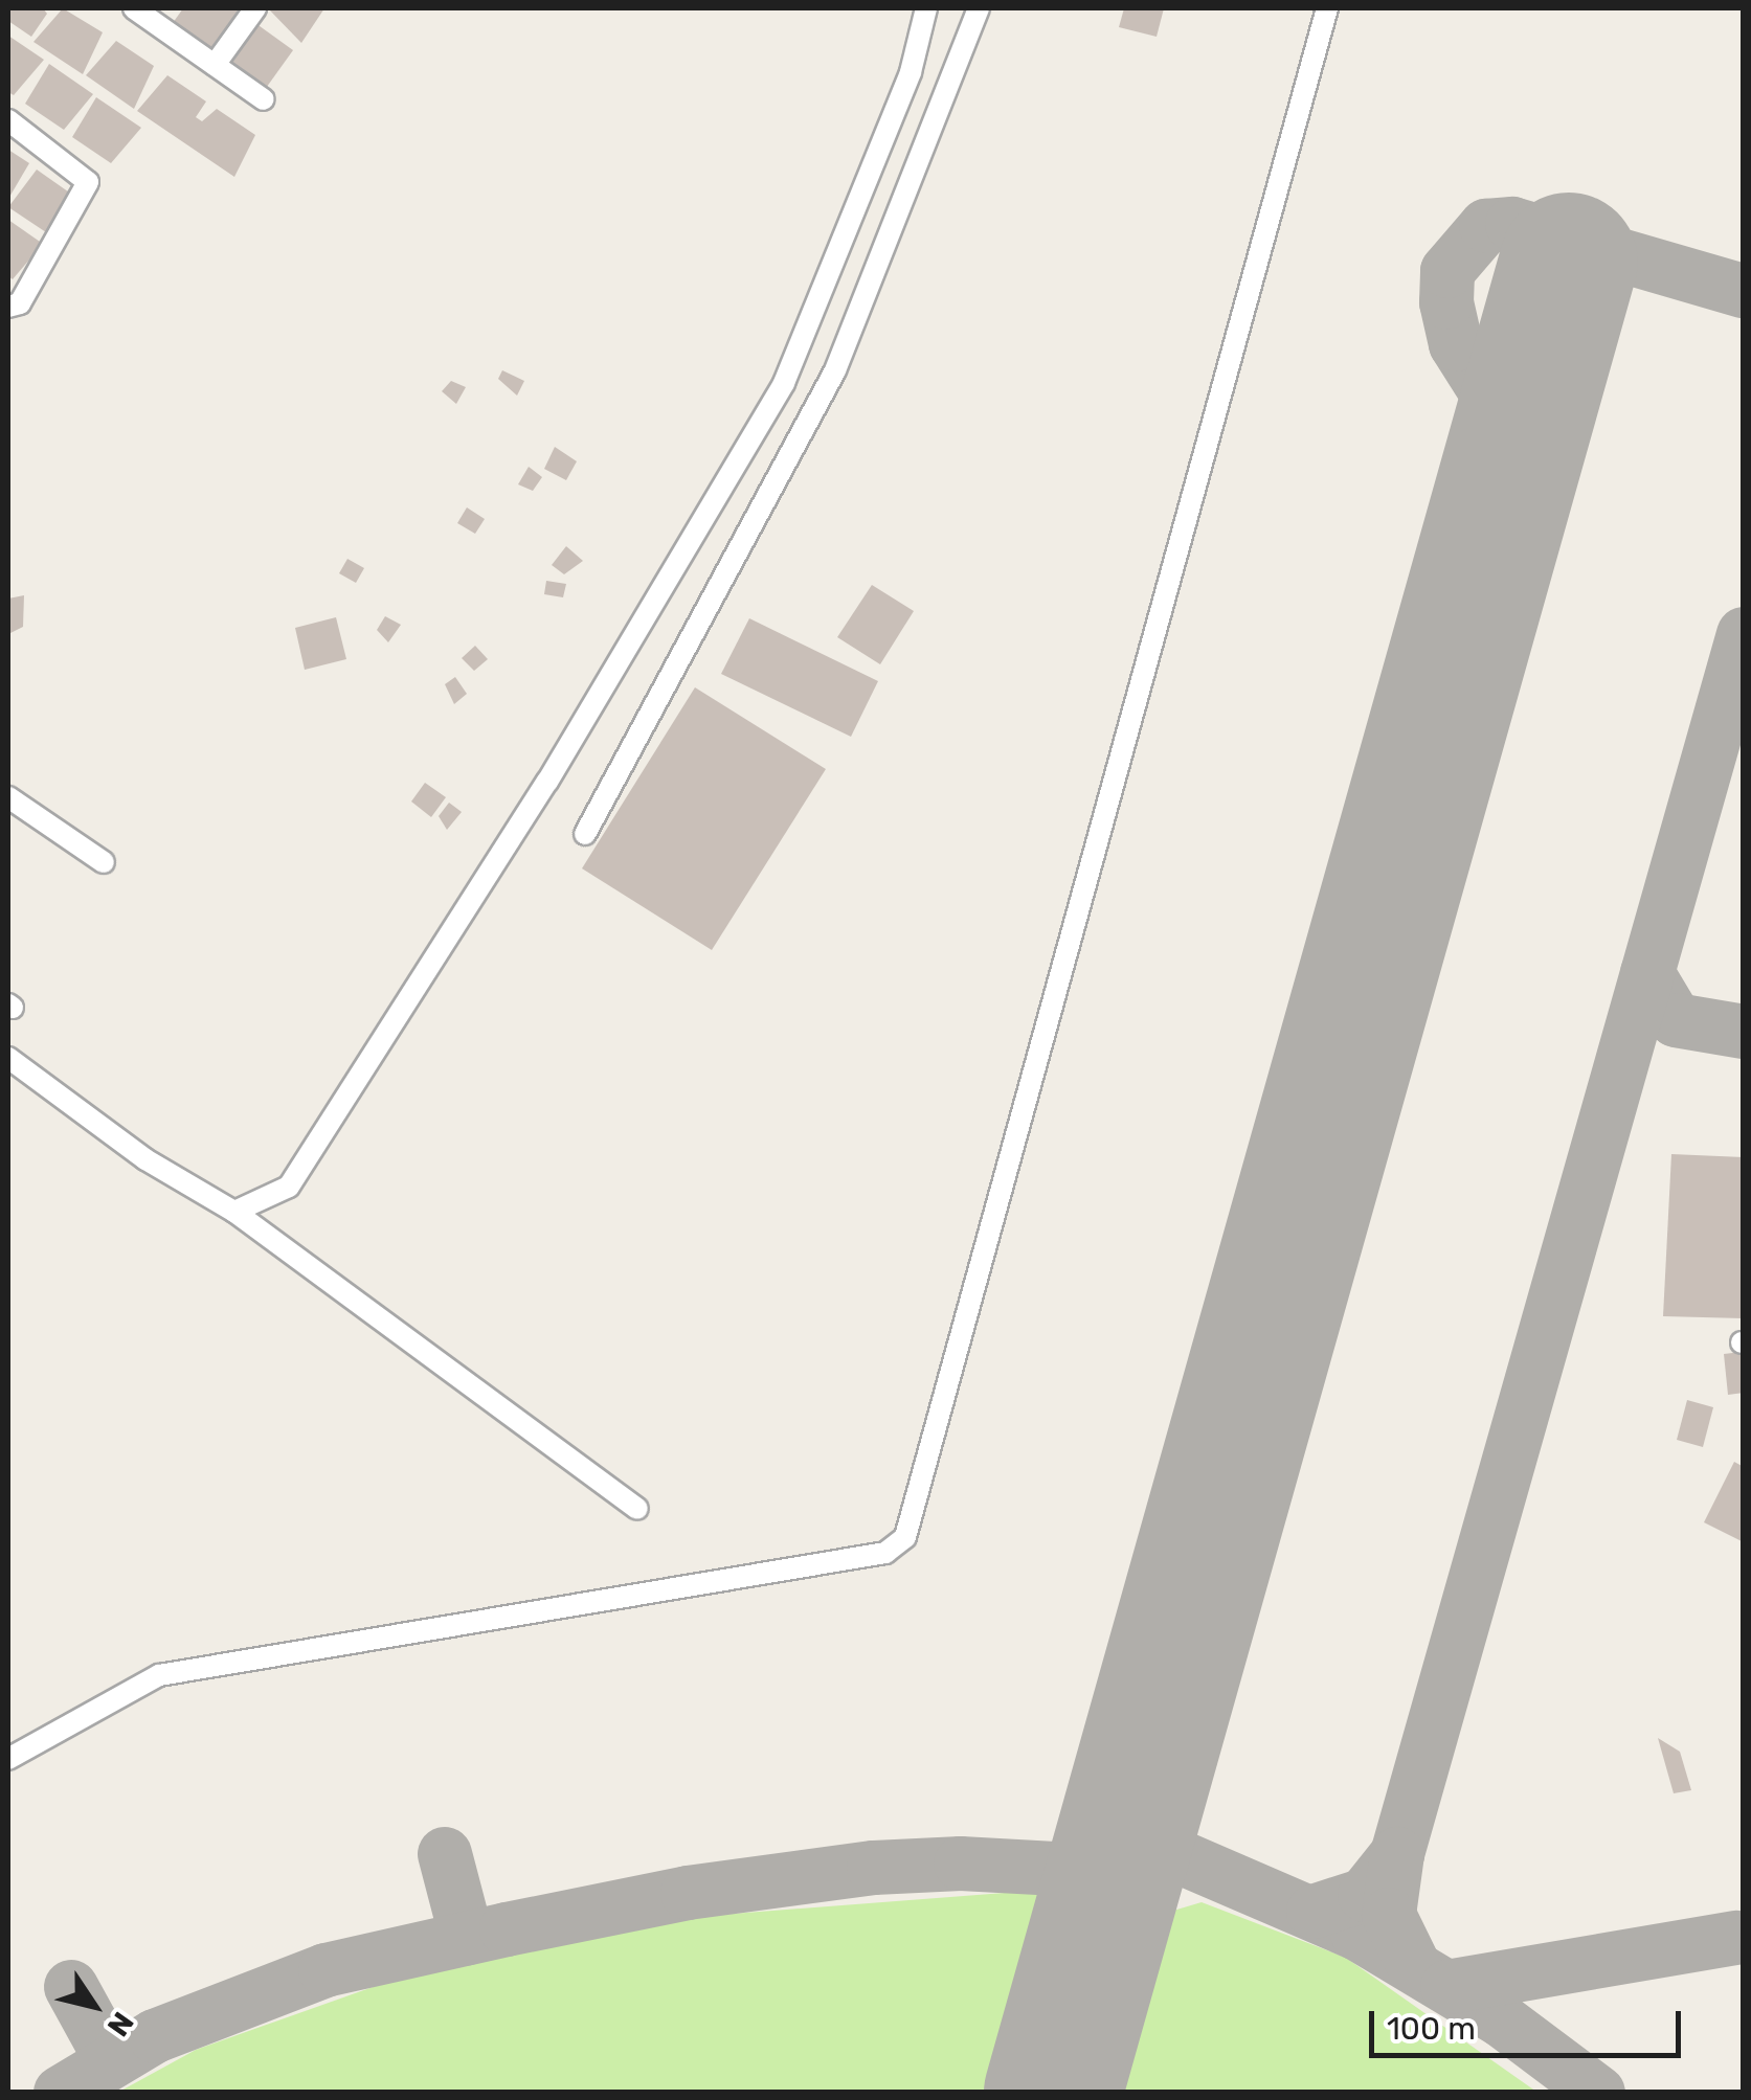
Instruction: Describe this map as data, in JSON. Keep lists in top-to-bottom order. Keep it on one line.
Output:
{"scale_bar":"100 m","north":"bottom right"}
